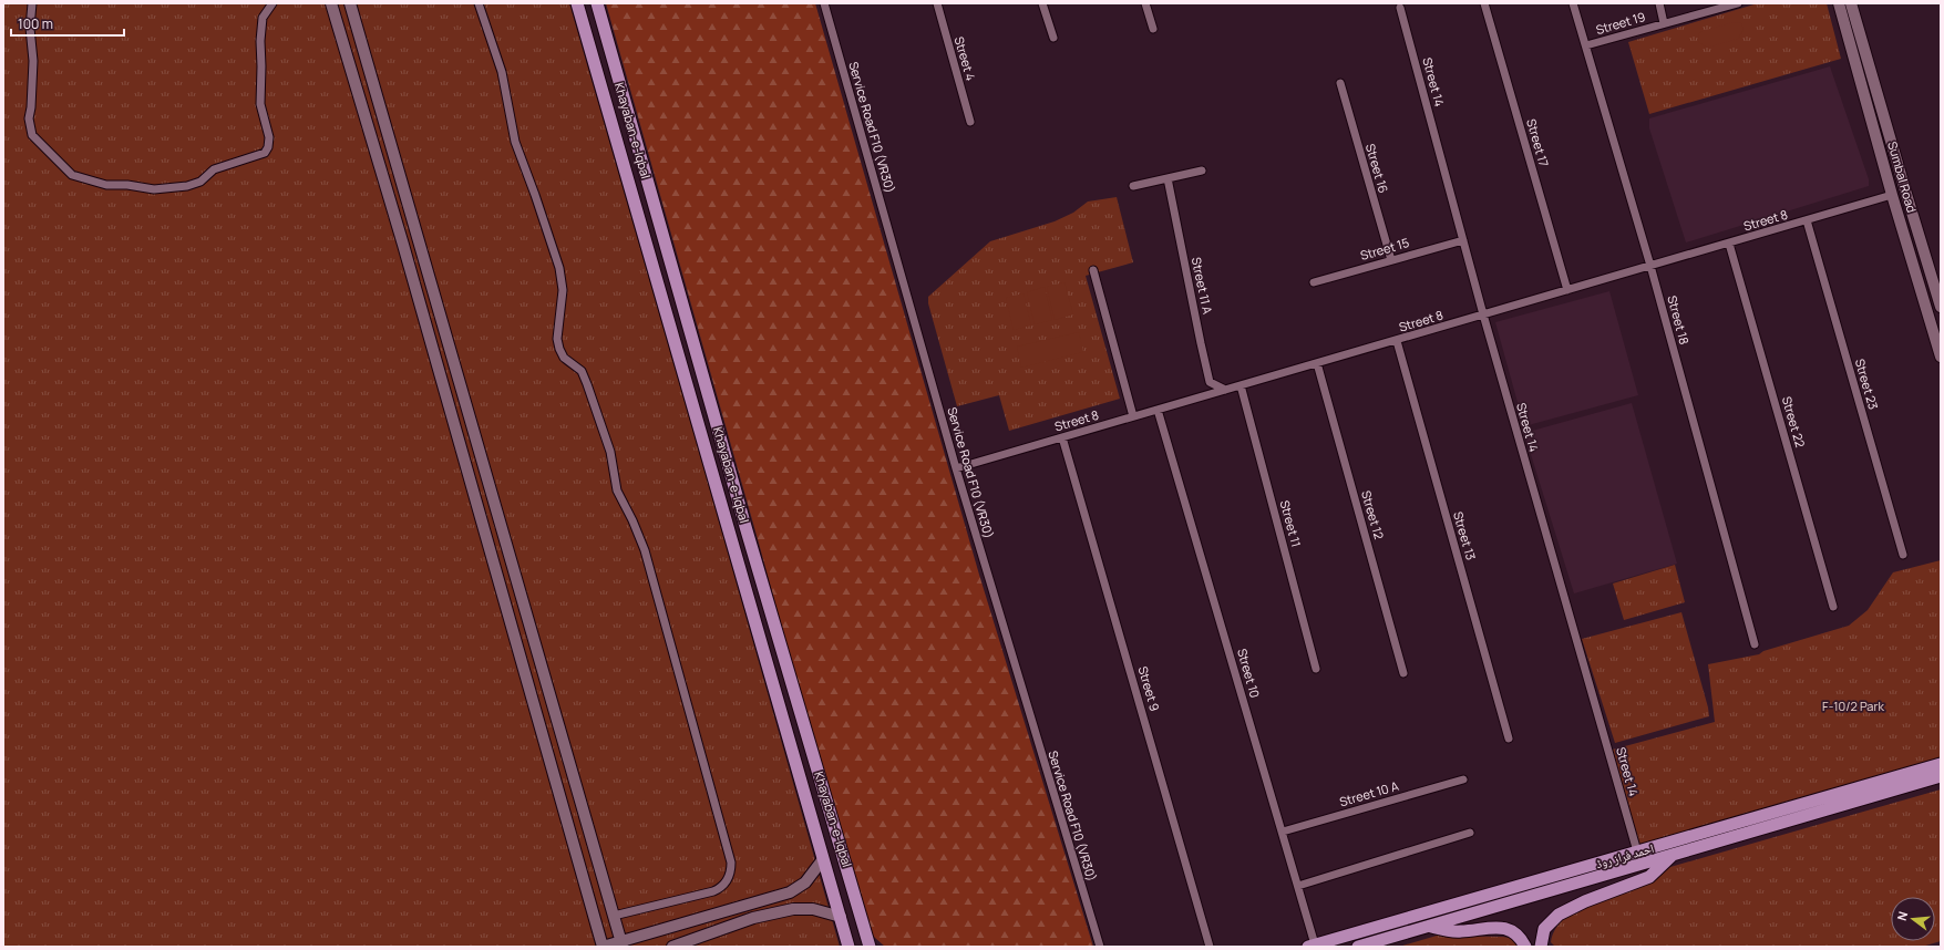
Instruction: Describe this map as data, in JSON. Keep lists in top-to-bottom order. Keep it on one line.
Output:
{"streets":{"main road":["Khayaban-e-Iqbal","احمد فراز روڈ"],"street":["Street 19","Street 4","Street 14","Service Road F10 (VR30)","Street 17","Street 16","Sumbal Road","Street 8","Street 15","Street 11 A","Street 18","Street 23","Street 22","Street 12","Street 11","Street 13","Street 10","Street 9","Street 10 A"]},"crossings":[["Street 19","Street 18"],["Street 14","Street 8"],["Street 14","Street 15"],["Street 14","احمد فراز روڈ"],["Service Road F10 (VR30)","Street 8"],["Street 17","Street 8"],["Street 16","Street 15"],["Sumbal Road","Street 8"],["Street 8","Street 11 A"],["Street 8","Street 18"],["Street 8","Street 23"],["Street 8","Street 22"],["Street 8","Street 12"],["Street 8","Street 11"],["Street 8","Street 13"],["Street 8","Street 10"],["Street 8","Street 9"],["Street 10","Street 10 A"],["Street 10","احمد فراز روڈ"]],"parks":["F-10/2 Park"],"scale_bar":"100 m","north":"left"}
